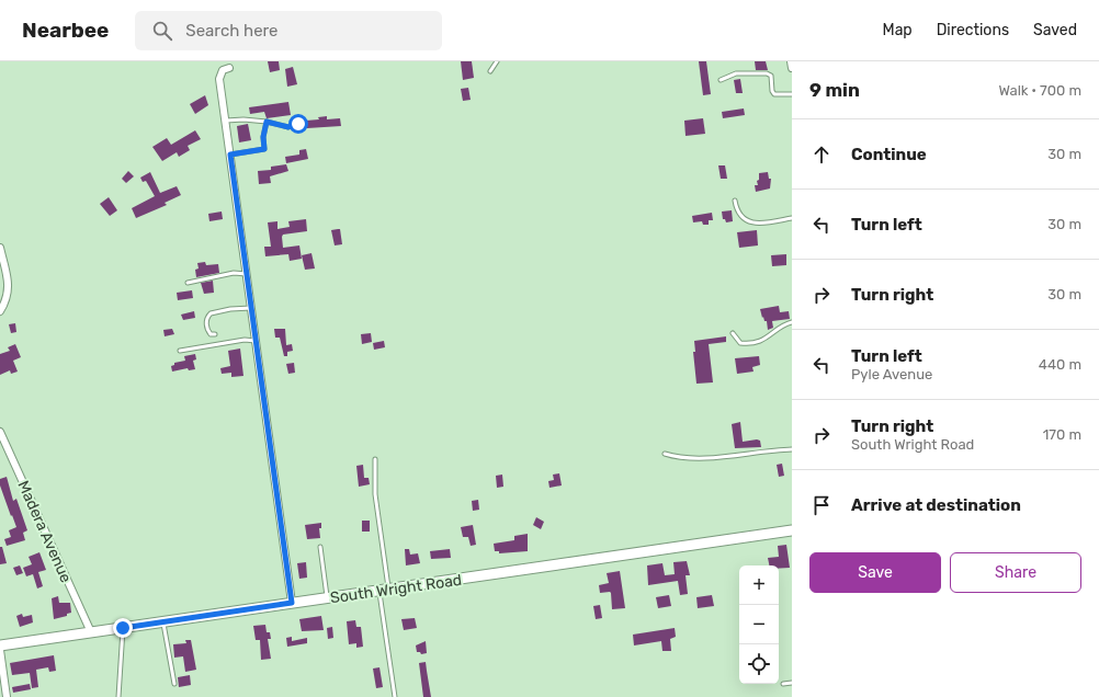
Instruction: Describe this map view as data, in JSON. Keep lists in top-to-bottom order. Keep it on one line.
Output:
{"streets":{"main road":["South Wright Road"],"street":["Madera Avenue"]},"crossings":[["Madera Avenue","South Wright Road"]],"page":{"header":"Nearbee","search":"Search here","nav":["Map","Directions","Saved"],"heading":["9 min","Walk · 700 m"],"list":[["Continue","30 m"],["Turn left","30 m"],["Turn right","30 m"],["Turn left","Pyle Avenue","440 m"],["Turn right","South Wright Road","170 m"],"Arrive at destination"],"buttons":["Save","Share"],"map_buttons":["+","−"]}}
